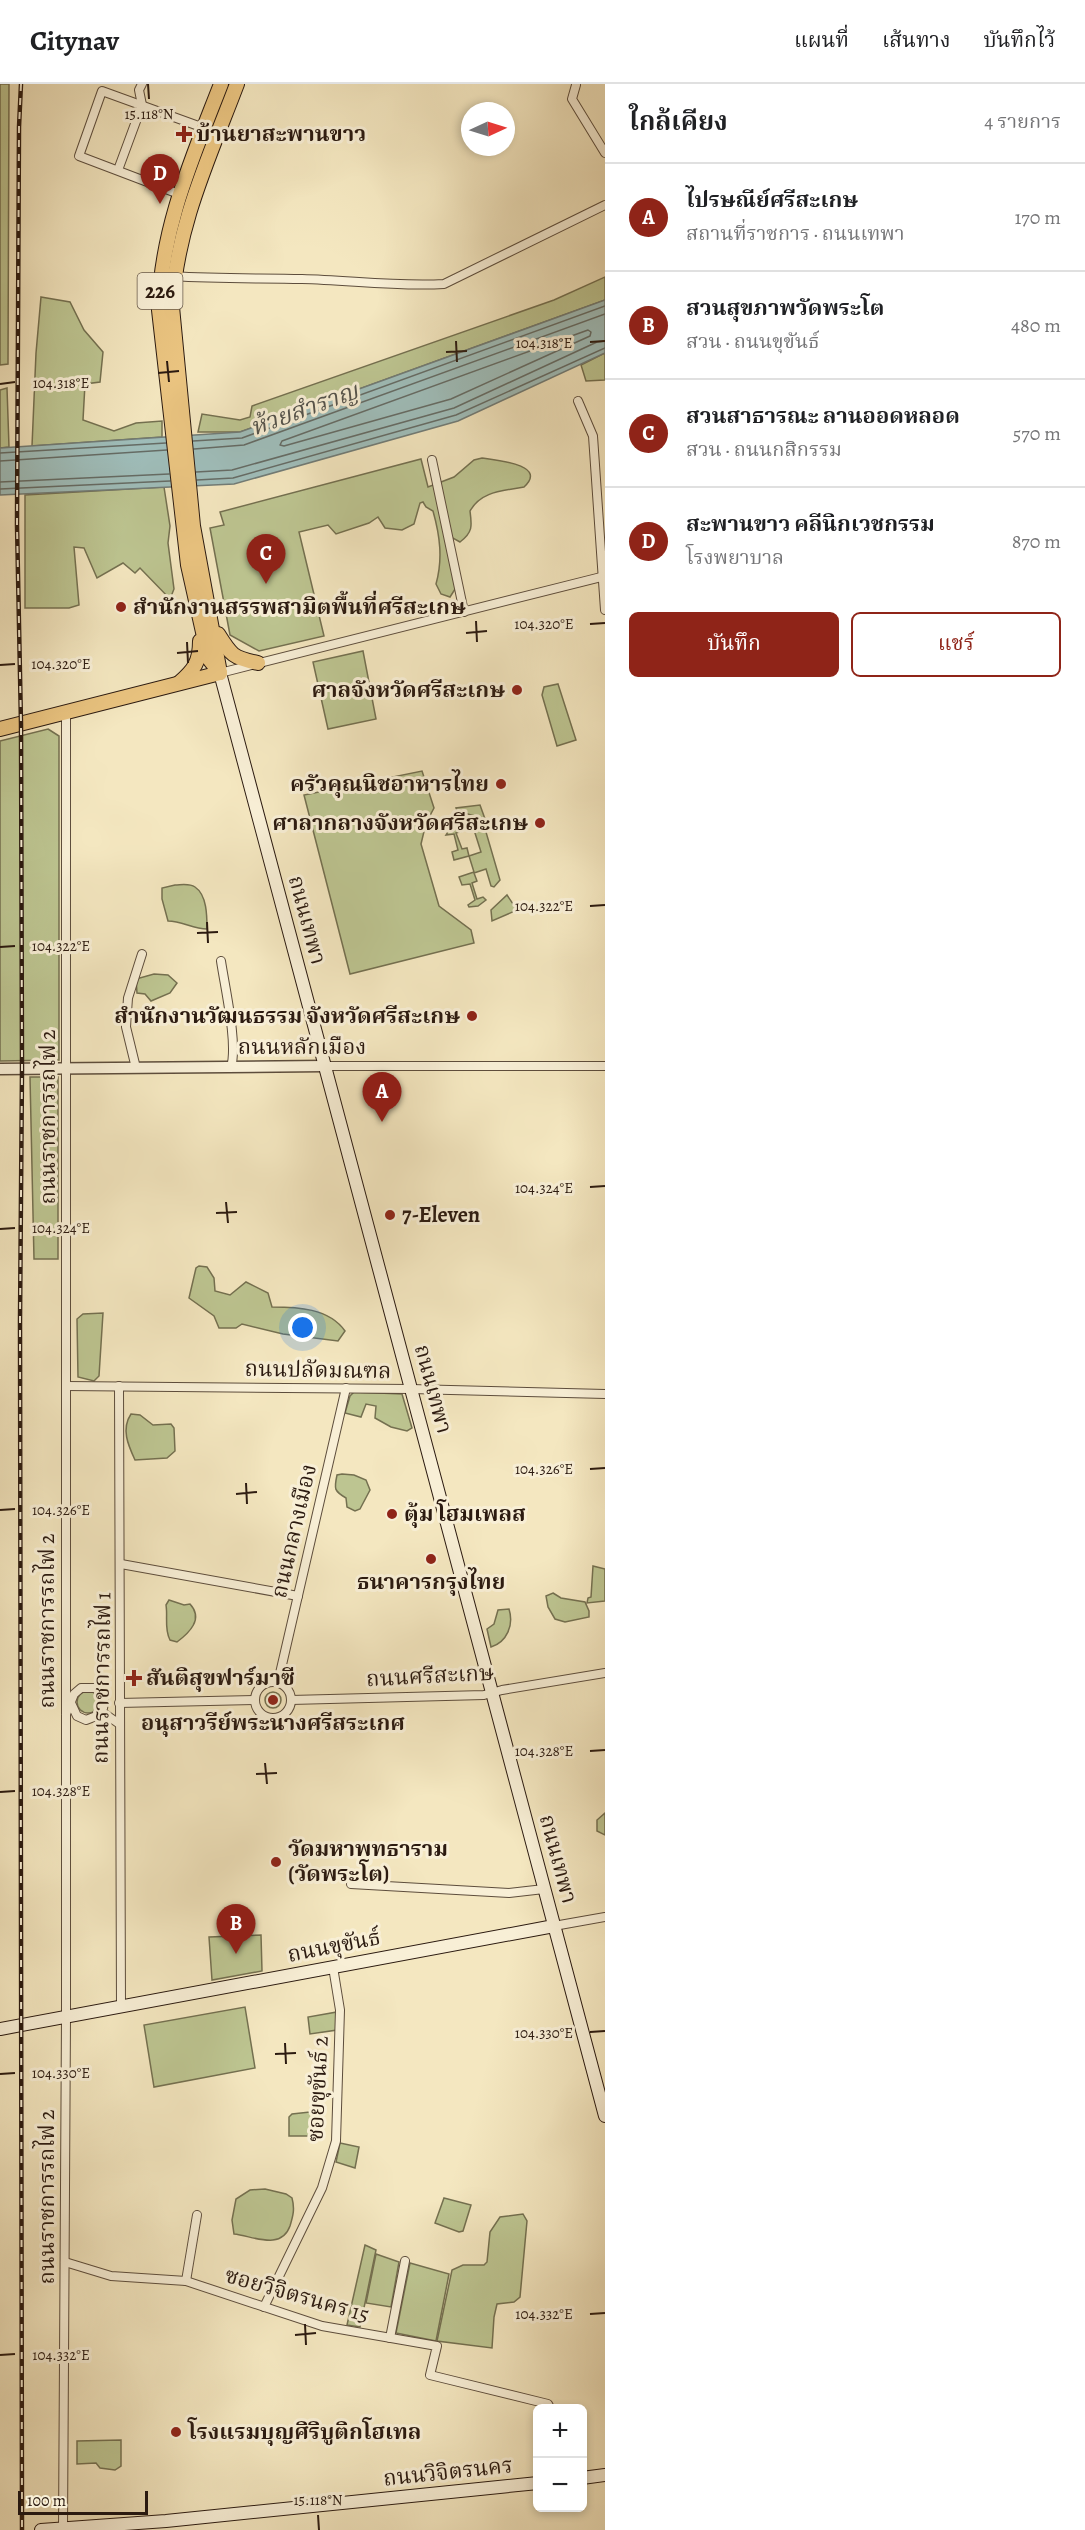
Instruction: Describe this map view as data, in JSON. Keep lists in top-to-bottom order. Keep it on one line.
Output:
{"streets":{"main road":["226","ถนนเทพา","ถนนขุขันธ์","ถนนวิจิตรนคร"],"street":["ถนนหลักเมือง","ถนนราชการรถไฟ 2","ถนนปลัดมณฑล","ถนนกลางเมือง","ถนนศรีสะเกษ","ถนนราชการรถไฟ 1","ซอยขุขันธ์ 2","ซอยวิจิตรนคร 15"]},"crossings":[["ถนนเทพา","ถนนหลักเมือง"],["ถนนเทพา","ถนนปลัดมณฑล"],["ถนนเทพา","ถนนศรีสะเกษ"],["ถนนเทพา","ถนนขุขันธ์"],["ถนนหลักเมือง","ถนนราชการรถไฟ 2"],["ถนนราชการรถไฟ 2","ถนนปลัดมณฑล"],["ถนนราชการรถไฟ 2","ถนนขุขันธ์"],["ถนนราชการรถไฟ 2","ซอยวิจิตรนคร 15"],["ถนนราชการรถไฟ 2","ถนนวิจิตรนคร"],["ถนนปลัดมณฑล","ถนนกลางเมือง"],["ถนนปลัดมณฑล","ถนนราชการรถไฟ 1"],["ถนนกลางเมือง","ถนนศรีสะเกษ"],["ถนนราชการรถไฟ 1","ถนนขุขันธ์"],["ถนนขุขันธ์","ซอยขุขันธ์ 2"],["ซอยขุขันธ์ 2","ซอยวิจิตรนคร 15"]],"water":["ห้วยสำราญ"],"places":{"health":["บ้านยาสะพานขาว","สันติสุขฟาร์มาซี"],"other":["สำนักงานสรรพสามิตพื้นที่ศรีสะเกษ","ศาลจังหวัดศรีสะเกษ","ครัวคุณนิชอาหารไทย","ศาลากลางจังหวัดศรีสะเกษ","สำนักงานวัฒนธรรม จังหวัดศรีสะเกษ","7-Eleven","ตุ้ม โฮมเพลส","ธนาคารกรุงไทย","อนุสาวรีย์พระนางศรีสระเกศ","วัดมหาพุทธาราม (วัดพระโต)","โรงแรมบุญศิริบูติกโฮเทล"]},"scale_bar":"100 m","north":"right","page":{"header":"Citynav","nav":["แผนที่","เส้นทาง","บันทึกไว้"],"heading":["ใกล้เคียง","4 รายการ"],"pins":["D","C","A","B"],"list":[{"mark":"A","name":"ไปรษณีย์ศรีสะเกษ","note":"สถานที่ราชการ · ถนนเทพา","value":"170 m"},{"mark":"B","name":"สวนสุขภาพวัดพระโต","note":"สวน · ถนนขุขันธ์","value":"480 m"},{"mark":"C","name":"สวนสาธารณะ ลานออดหลอด","note":"สวน · ถนนกสิกรรม","value":"570 m"},{"mark":"D","name":"สะพานขาว คลีนิกเวชกรรม","note":"โรงพยาบาล","value":"870 m"}],"buttons":["บันทึก","แชร์"],"map_buttons":["+","−"],"scale":"100 m"},"coordinates":["15.118°N","104.318°E","104.320°E","104.322°E","104.324°E","104.326°E","104.328°E","104.330°E","104.332°E"]}
